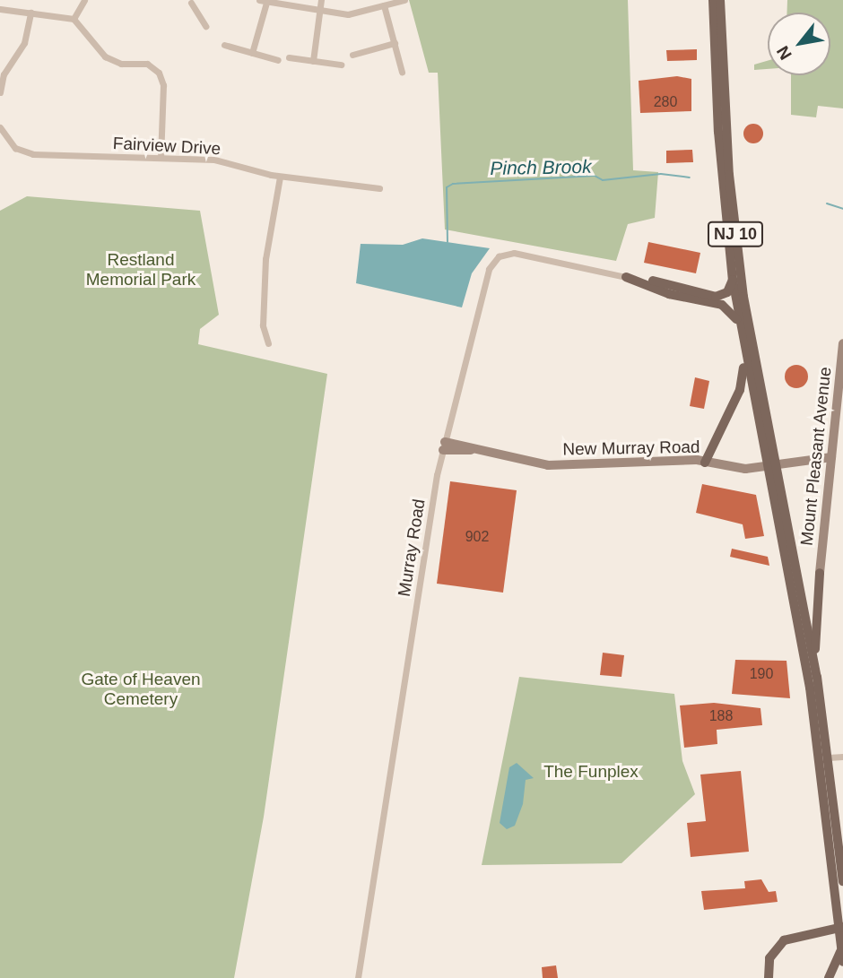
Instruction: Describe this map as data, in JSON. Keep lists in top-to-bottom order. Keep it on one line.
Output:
{"streets":{"main road":["NJ 10"],"street":["Fairview Drive","New Murray Road","Mount Pleasant Avenue","Murray Road"]},"crossings":[["NJ 10","New Murray Road"],["New Murray Road","Mount Pleasant Avenue"],["New Murray Road","Murray Road"]],"water":["Pinch Brook"],"parks":["Restland Memorial Park","Gate of Heaven Cemetery","The Funplex"],"house_numbers":["280","902","190","188"],"north":"bottom left"}
